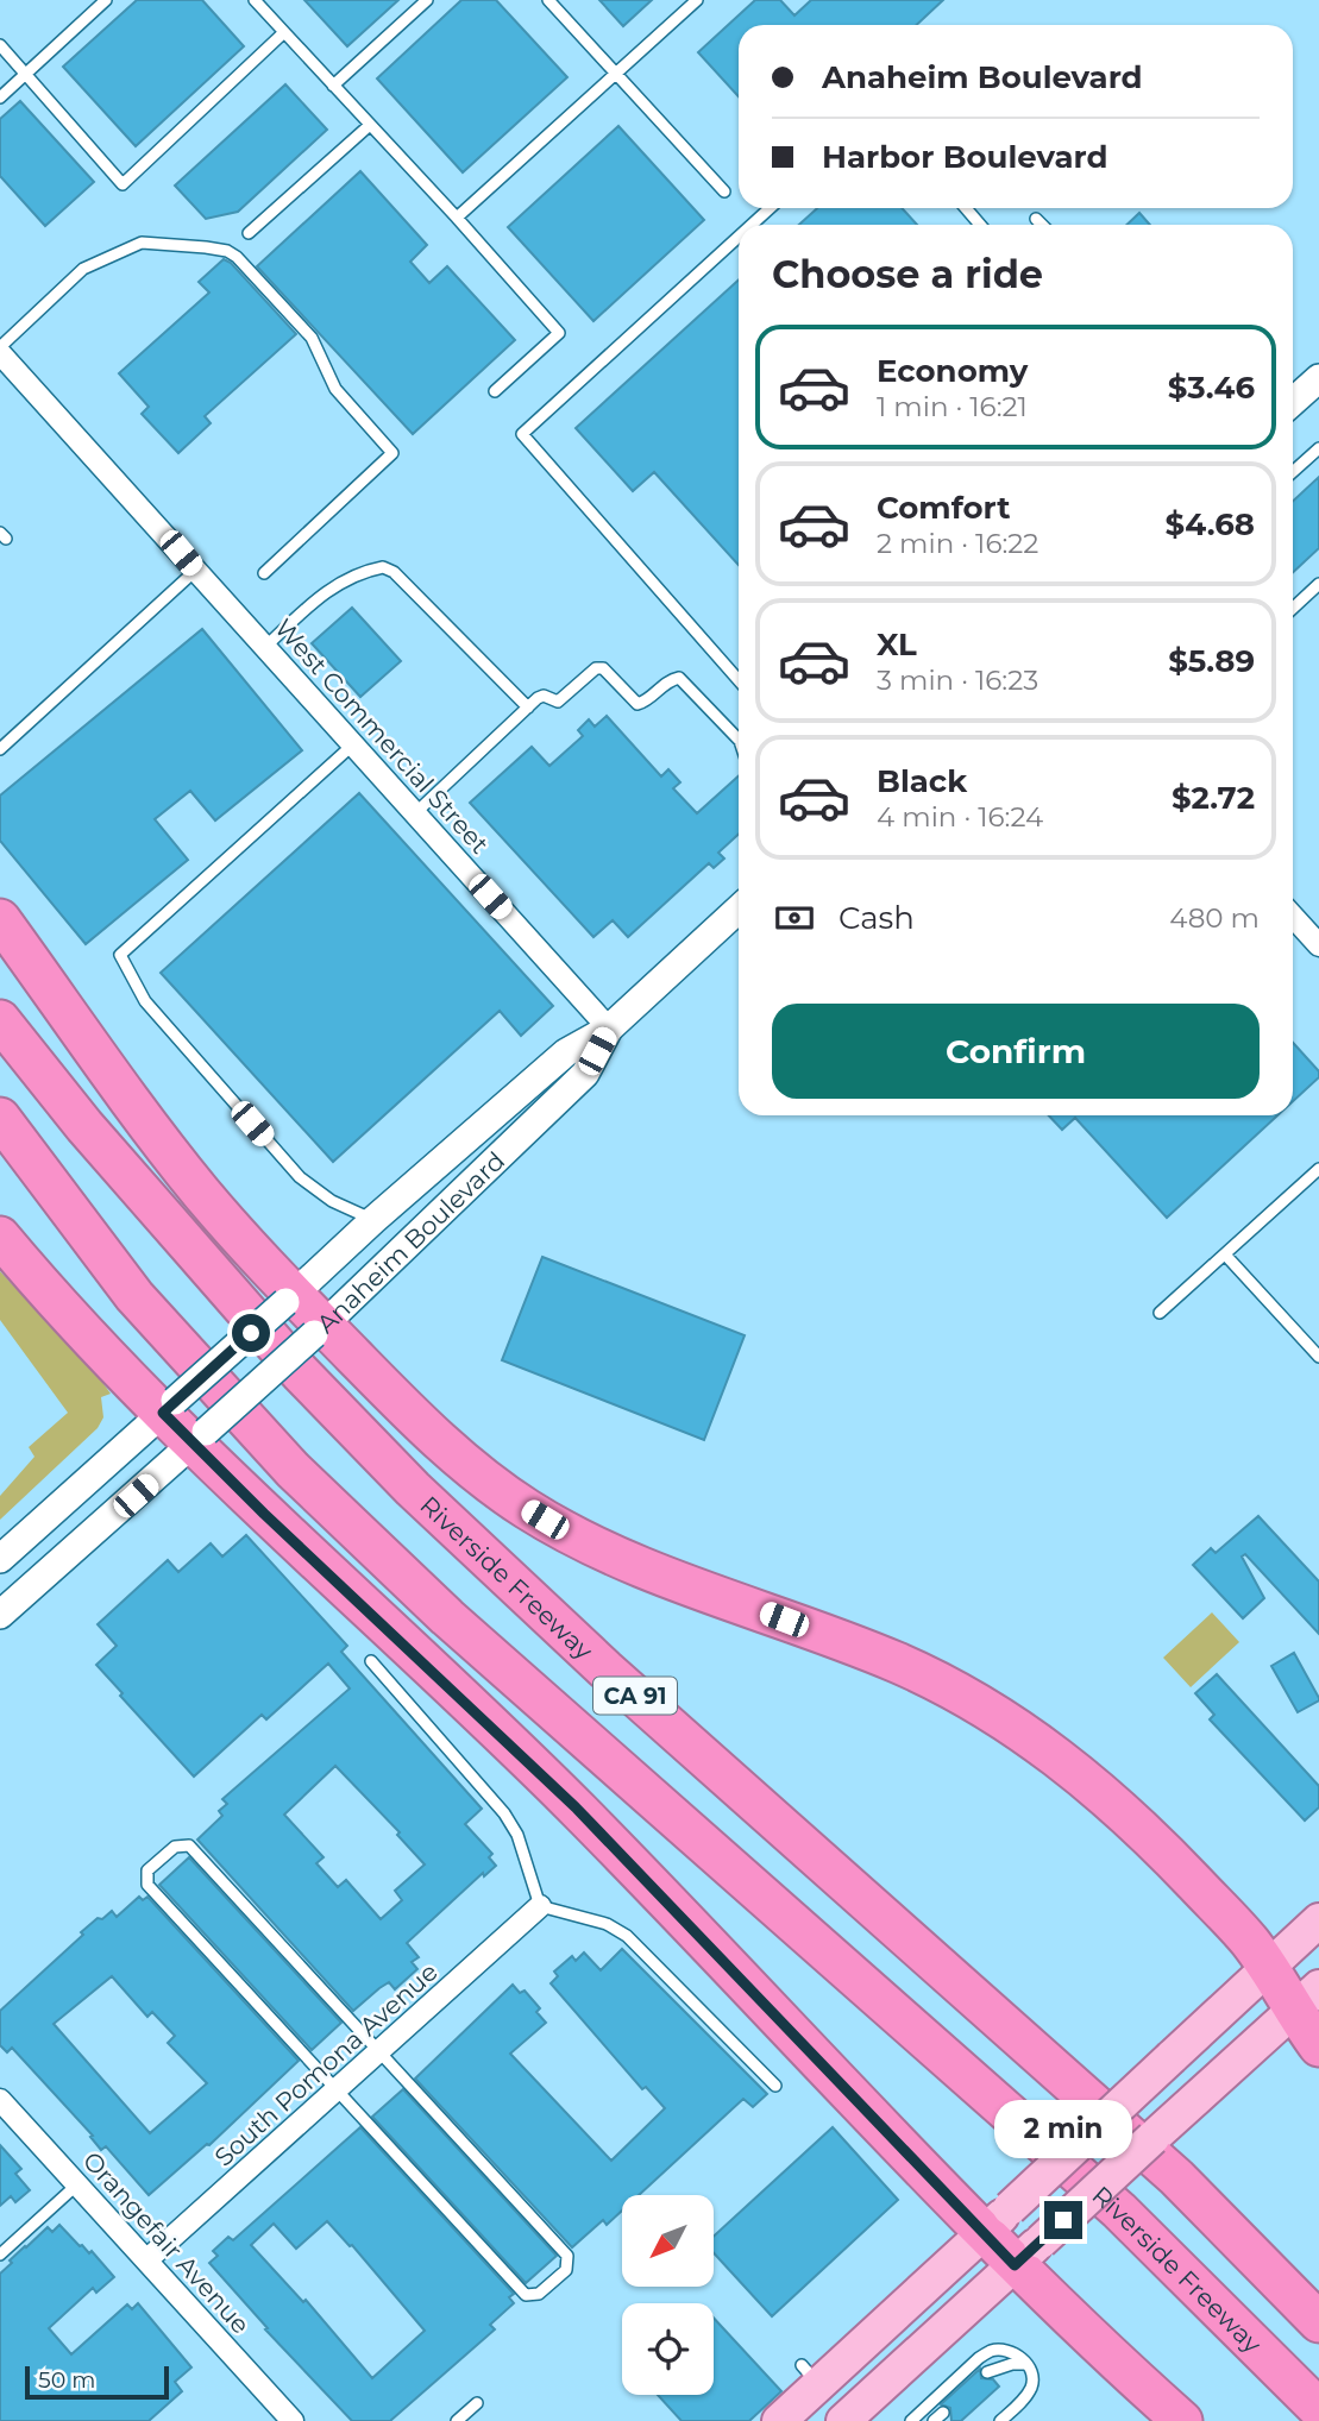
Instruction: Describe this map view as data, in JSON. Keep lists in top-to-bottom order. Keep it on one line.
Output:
{"streets":{"highway":["Riverside Freeway","CA 91"],"street":["West Commercial Street","Anaheim Boulevard","South Pomona Avenue","Orangefair Avenue"]},"crossings":[["West Commercial Street","Anaheim Boulevard"],["South Pomona Avenue","Orangefair Avenue"]],"scale_bar":"50 m","north":"bottom left","page":{"banner":["Anaheim Boulevard","Harbor Boulevard"],"heading":"Choose a ride","list":[{"name":"Economy","note":"1 min · 16:21","value":"$3.46"},{"name":"Comfort","note":"2 min · 16:22","value":"$4.68"},{"name":"XL","note":"3 min · 16:23","value":"$5.89"},{"name":"Black","note":"4 min · 16:24","value":"$2.72"}],"pay":["Cash","480 m"],"buttons":"Confirm","bubble":"2 min","scale":"50 m"}}
